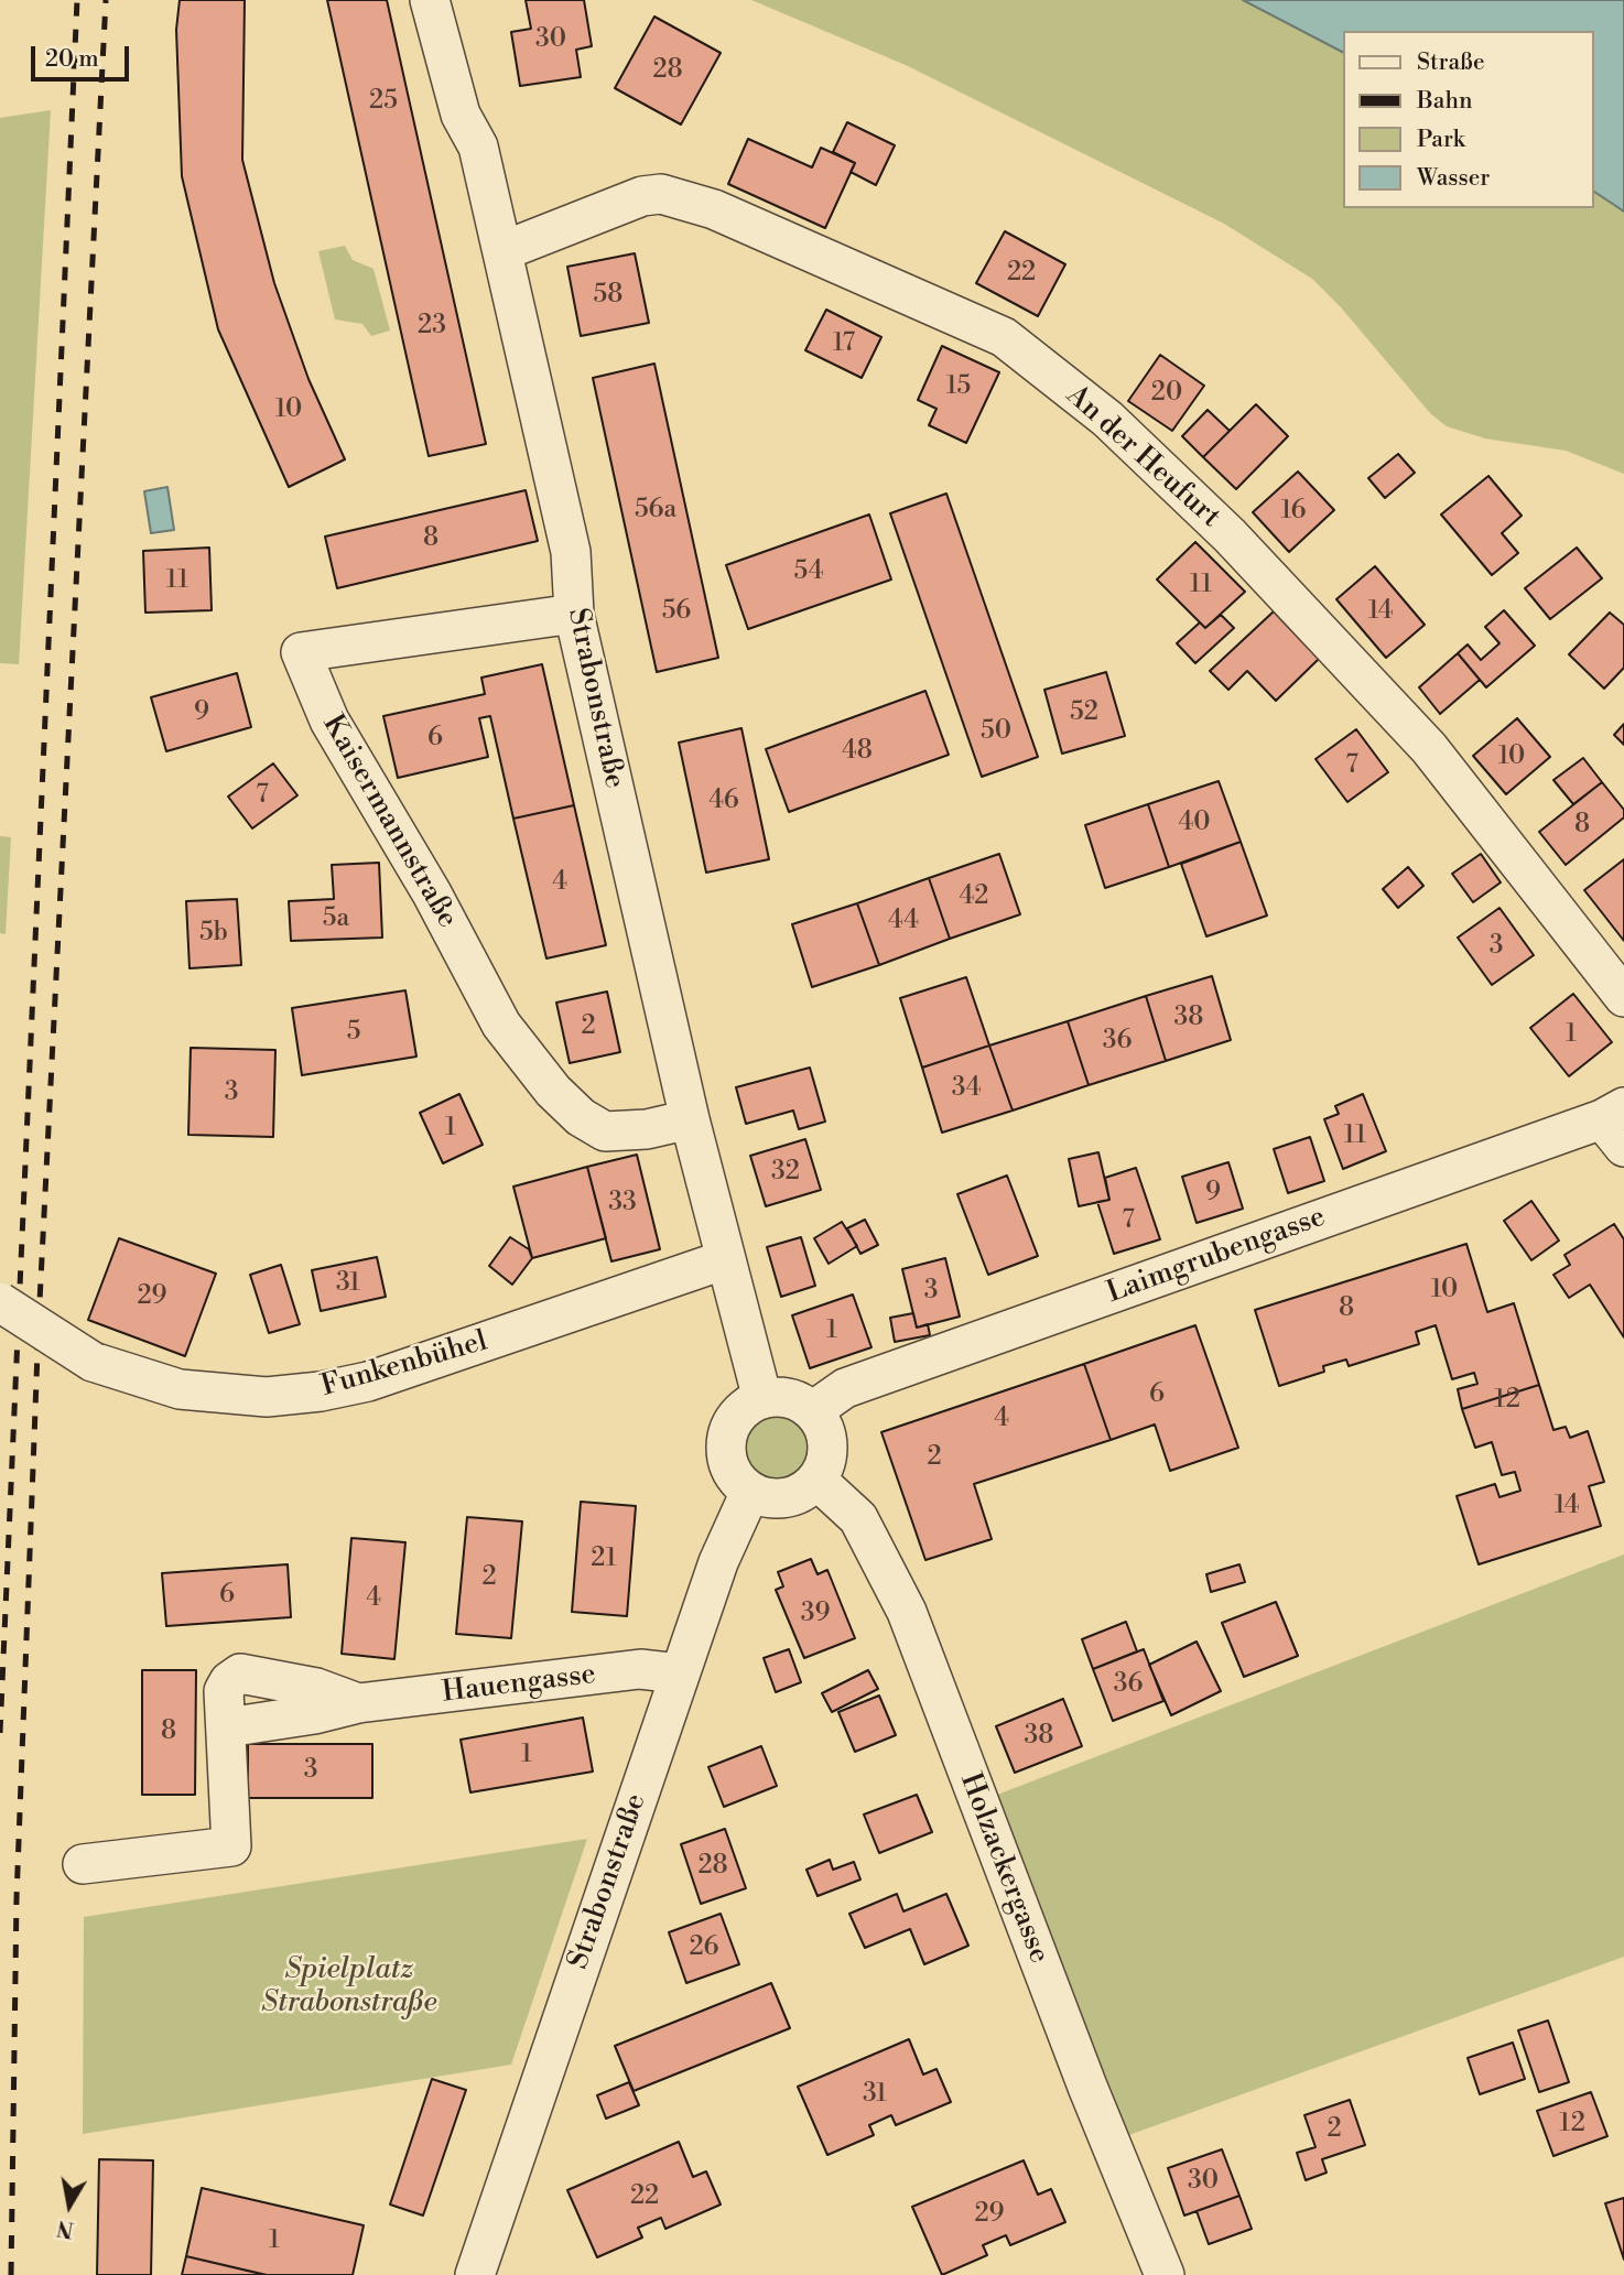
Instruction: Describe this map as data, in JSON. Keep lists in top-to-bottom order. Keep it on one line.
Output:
{"streets":{"street":["An der Heufurt","Strabonstraße","Kaisermannstraße","Laimgrubengasse","Funkenbühel","Hauengasse","Holzackergasse"]},"crossings":[["An der Heufurt","Strabonstraße"],["Strabonstraße","Kaisermannstraße"],["Strabonstraße","Laimgrubengasse"],["Strabonstraße","Funkenbühel"],["Strabonstraße","Hauengasse"],["Strabonstraße","Holzackergasse"],["Laimgrubengasse","Holzackergasse"]],"parks":["Spielplatz Strabonstraße"],"house_numbers":["30","28","25","22","58","23","17","15","20","10","56a","16","8","54","11","11","56","14","9","52","50","6","48","10","7","7","46","40","8","4","42","5a","44","5b","3","38","2","5","1","36","34","3","1","11","32","9","33","7","31","10","3","29","8","1","6","12","4","2","14","21","2","6","4","39","36","8","38","1","3","28","26","31","12","2","30","22","29","1"],"legend":["Straße","Bahn","Park","Wasser"],"scale_bar":"20 m","north":"bottom"}
